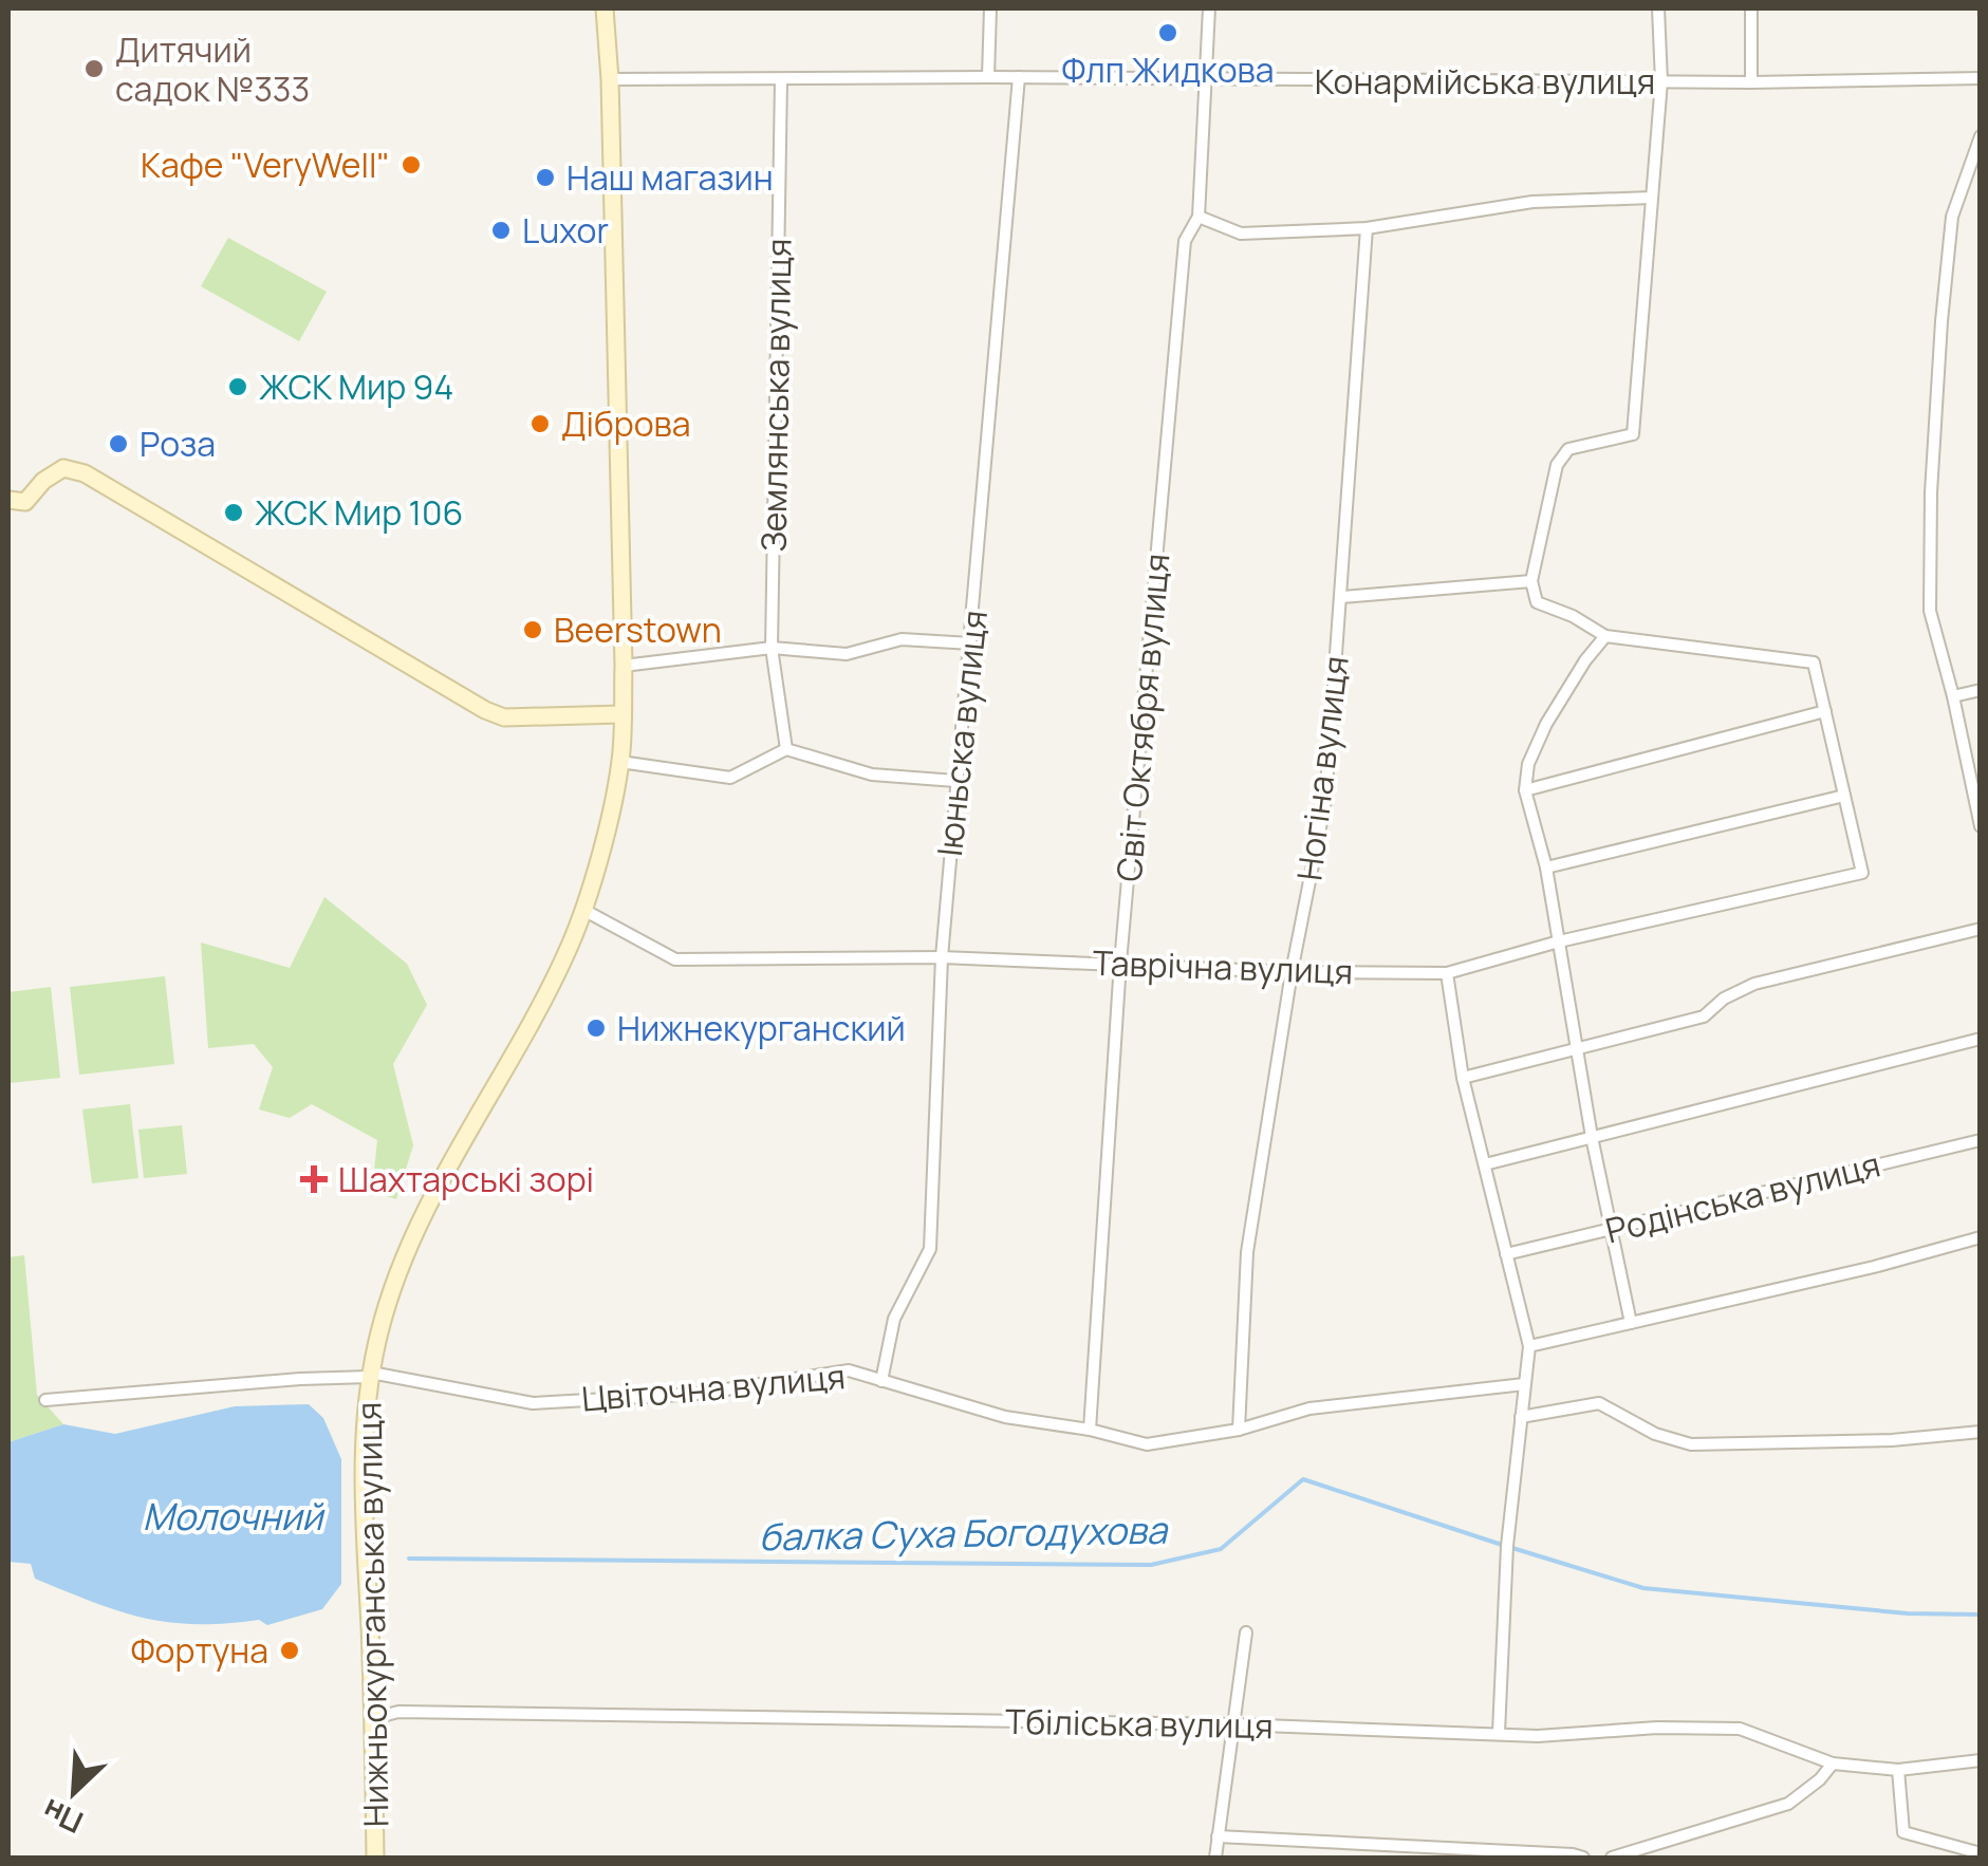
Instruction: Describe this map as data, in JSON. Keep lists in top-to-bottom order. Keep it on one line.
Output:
{"streets":{"main road":["Нижньокурганська вулиця"],"street":["Конармійська вулиця","Землянська вулиця","Світ Октября вулиця","Iюньска вулиця","Ногіна вулиця","Таврічна вулиця","Родінська вулиця","Цвiточна вулиця","Тбіліська вулиця"]},"crossings":[["Конармійська вулиця","Землянська вулиця"],["Конармійська вулиця","Світ Октября вулиця"],["Конармійська вулиця","Iюньска вулиця"],["Конармійська вулиця","Нижньокурганська вулиця"],["Світ Октября вулиця","Таврічна вулиця"],["Світ Октября вулиця","Цвiточна вулиця"],["Iюньска вулиця","Таврічна вулиця"],["Iюньска вулиця","Цвiточна вулиця"],["Ногіна вулиця","Таврічна вулиця"],["Ногіна вулиця","Цвiточна вулиця"],["Таврічна вулиця","Нижньокурганська вулиця"],["Цвiточна вулиця","Нижньокурганська вулиця"],["Нижньокурганська вулиця","Тбіліська вулиця"]],"water":["Молочний","балка Суха Богодухова"],"places":{"other":["Флп Жидкова","Дитячий садок №333","Кафе \"VeryWell\"","Наш магазин","Luxor","ЖСК Мир 94","Діброва","Роза","ЖСК Мир 106","Beerstown","Нижнекурганский","Фортуна"],"health":["Шахтарські зорі"]},"north":"bottom left"}
